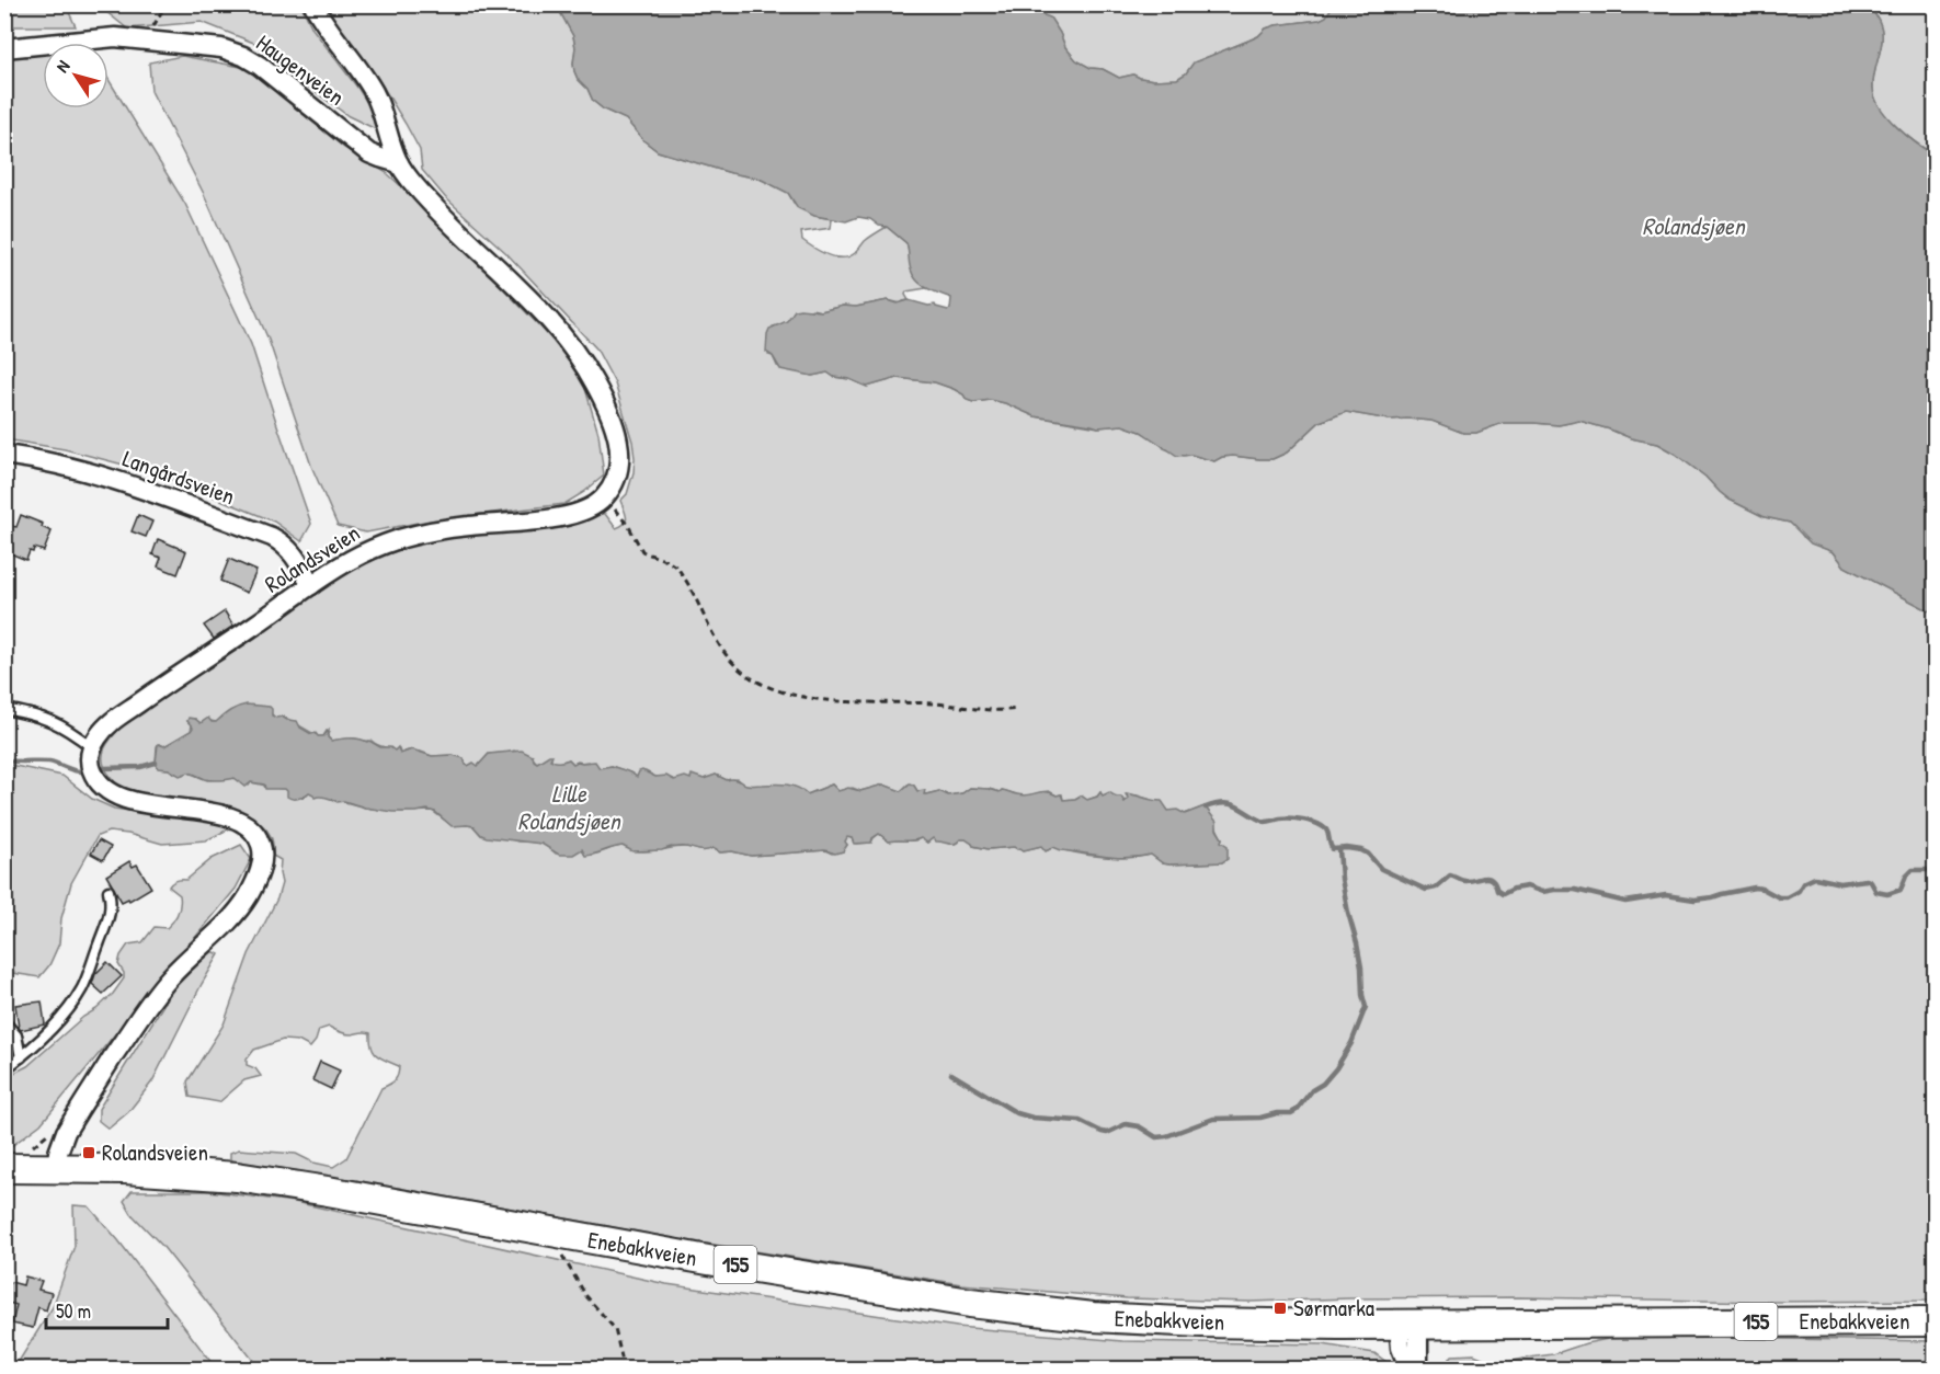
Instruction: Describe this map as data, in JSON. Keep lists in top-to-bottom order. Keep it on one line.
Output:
{"streets":{"main road":["Enebakkveien","155"],"street":["Haugenveien","Langårdsveien","Rolandsveien"]},"crossings":[["Langårdsveien","Rolandsveien"]],"water":["Rolandsjøen","Lille Rolandsjøen"],"places":{"transit":["Rolandsveien","Sørmarka"]},"scale_bar":"50 m","north":"top left"}
